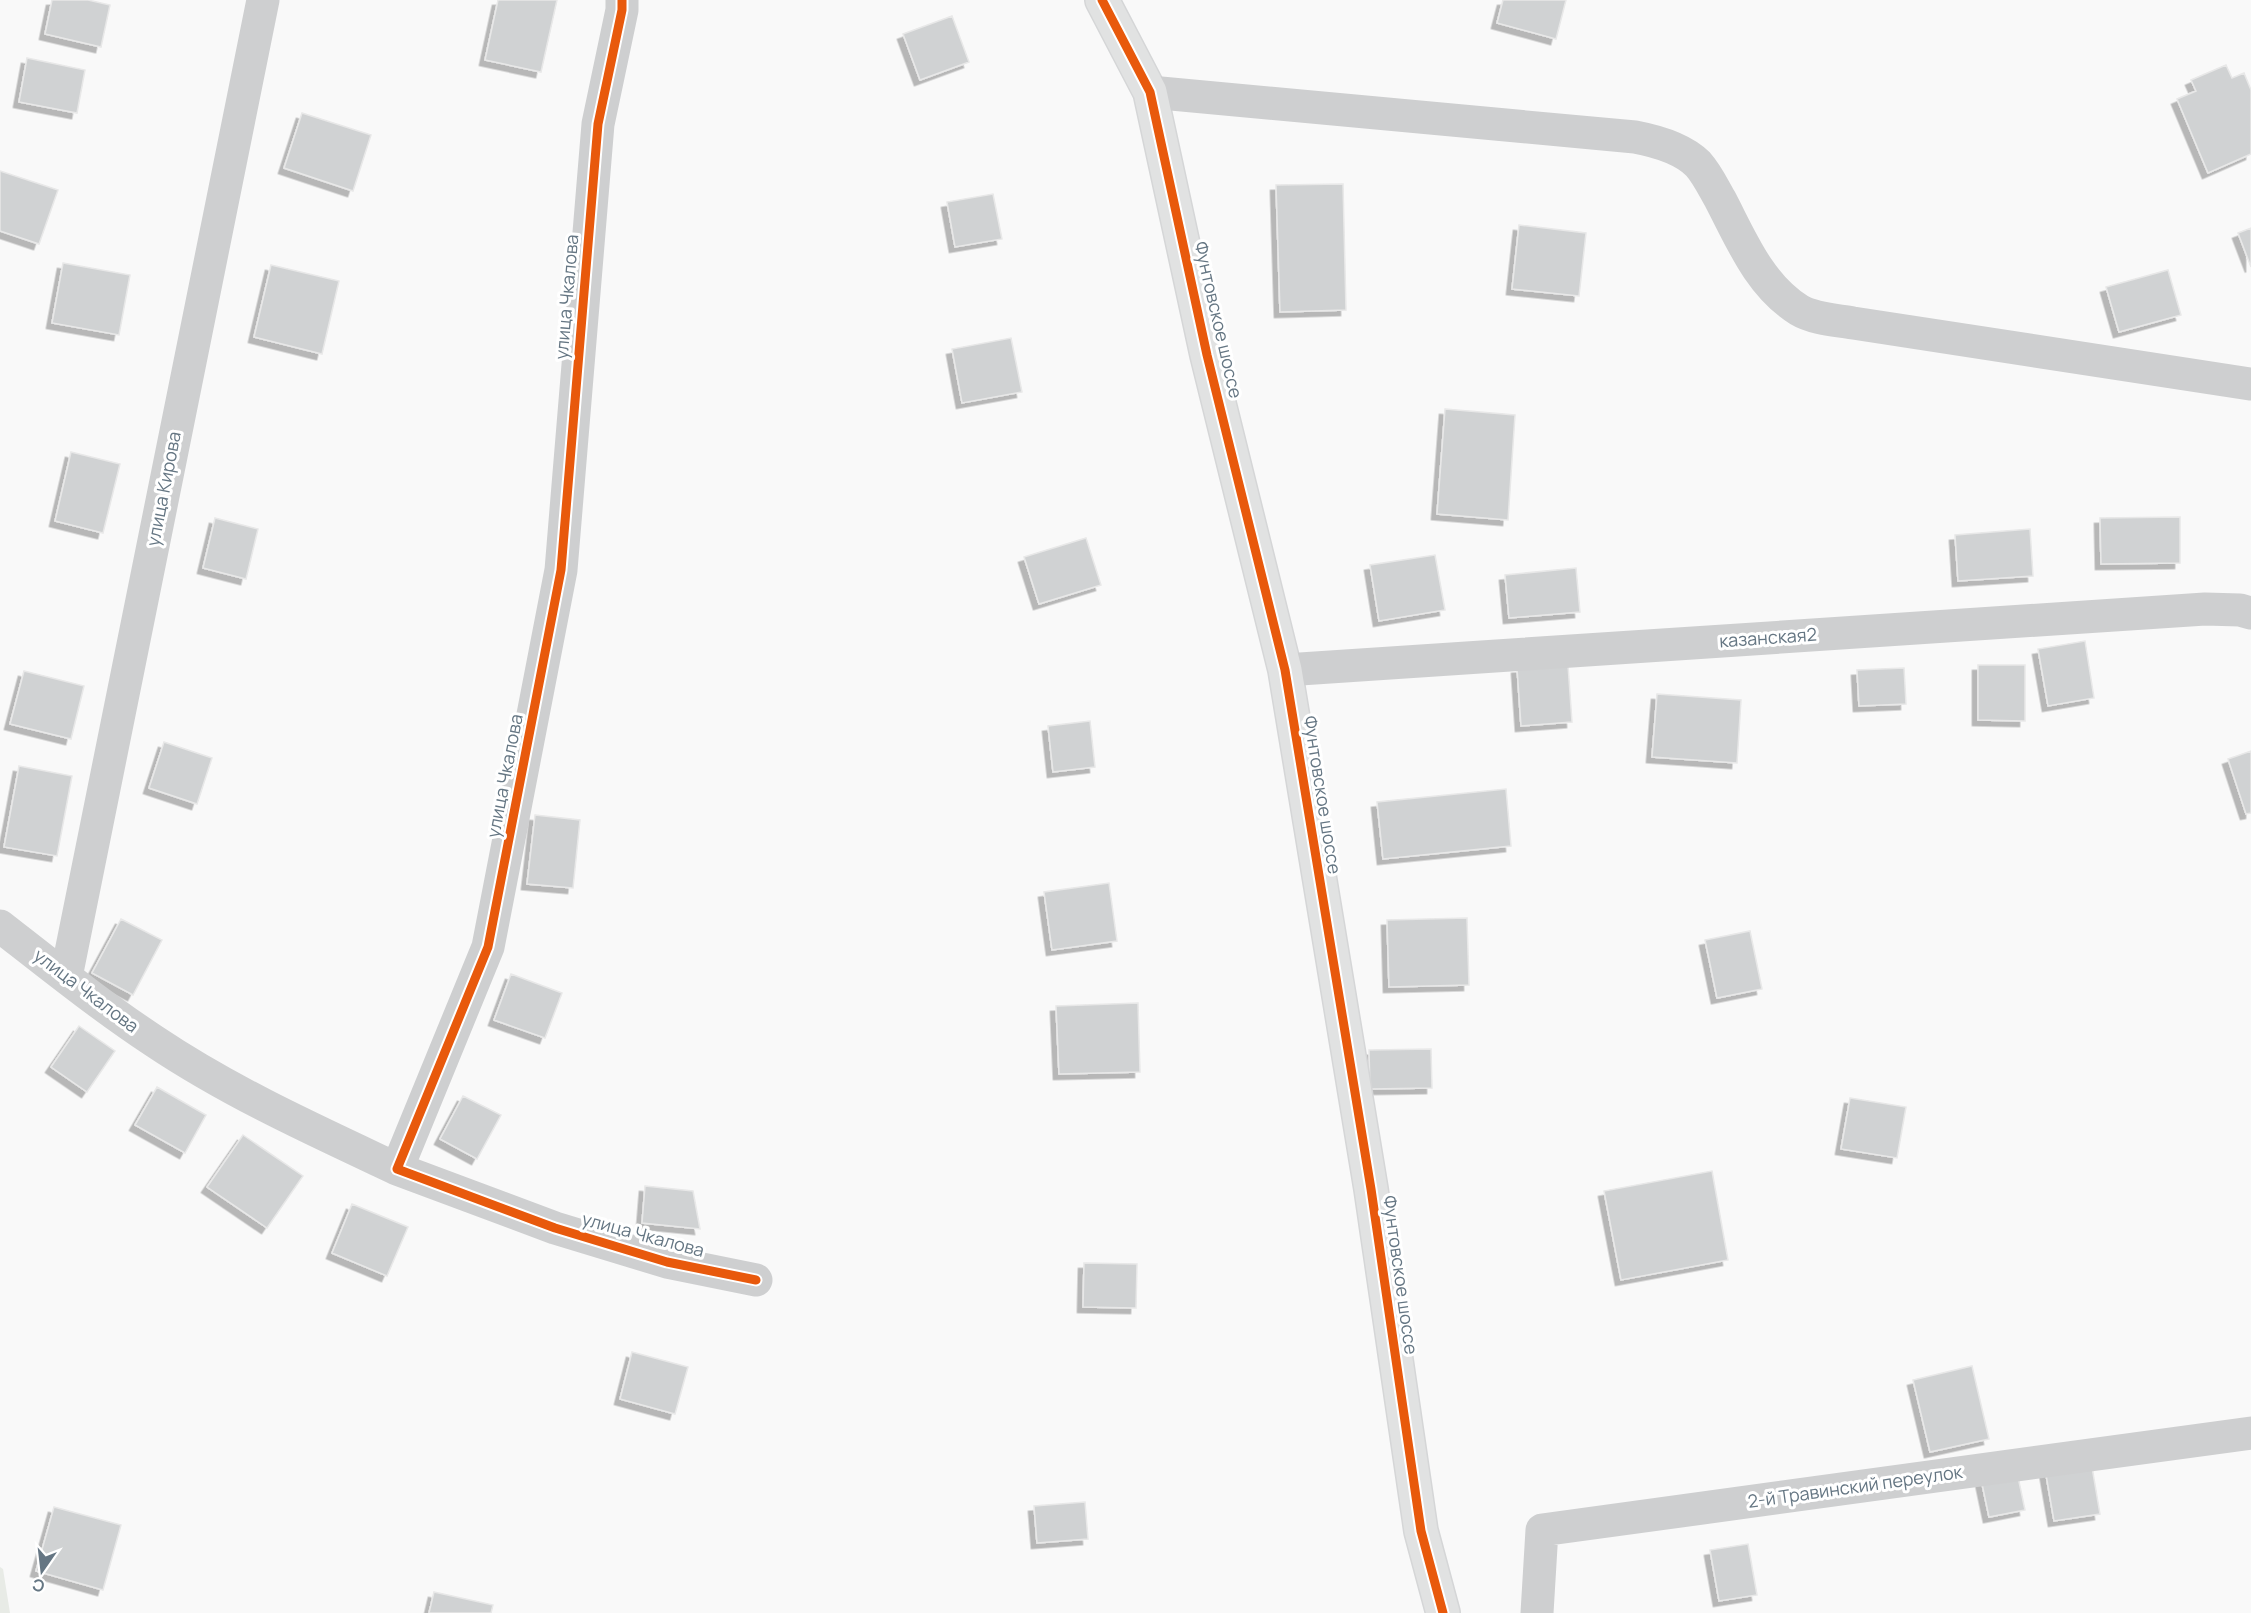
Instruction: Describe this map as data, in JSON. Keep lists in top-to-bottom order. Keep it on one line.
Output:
{"streets":{"street":["улица Чкалова","Фунтовское шоссе","улица Кирова","казанская2","2-й Травинский переулок"]},"crossings":[["улица Чкалова","улица Кирова"],["Фунтовское шоссе","казанская2"]],"north":"bottom"}
